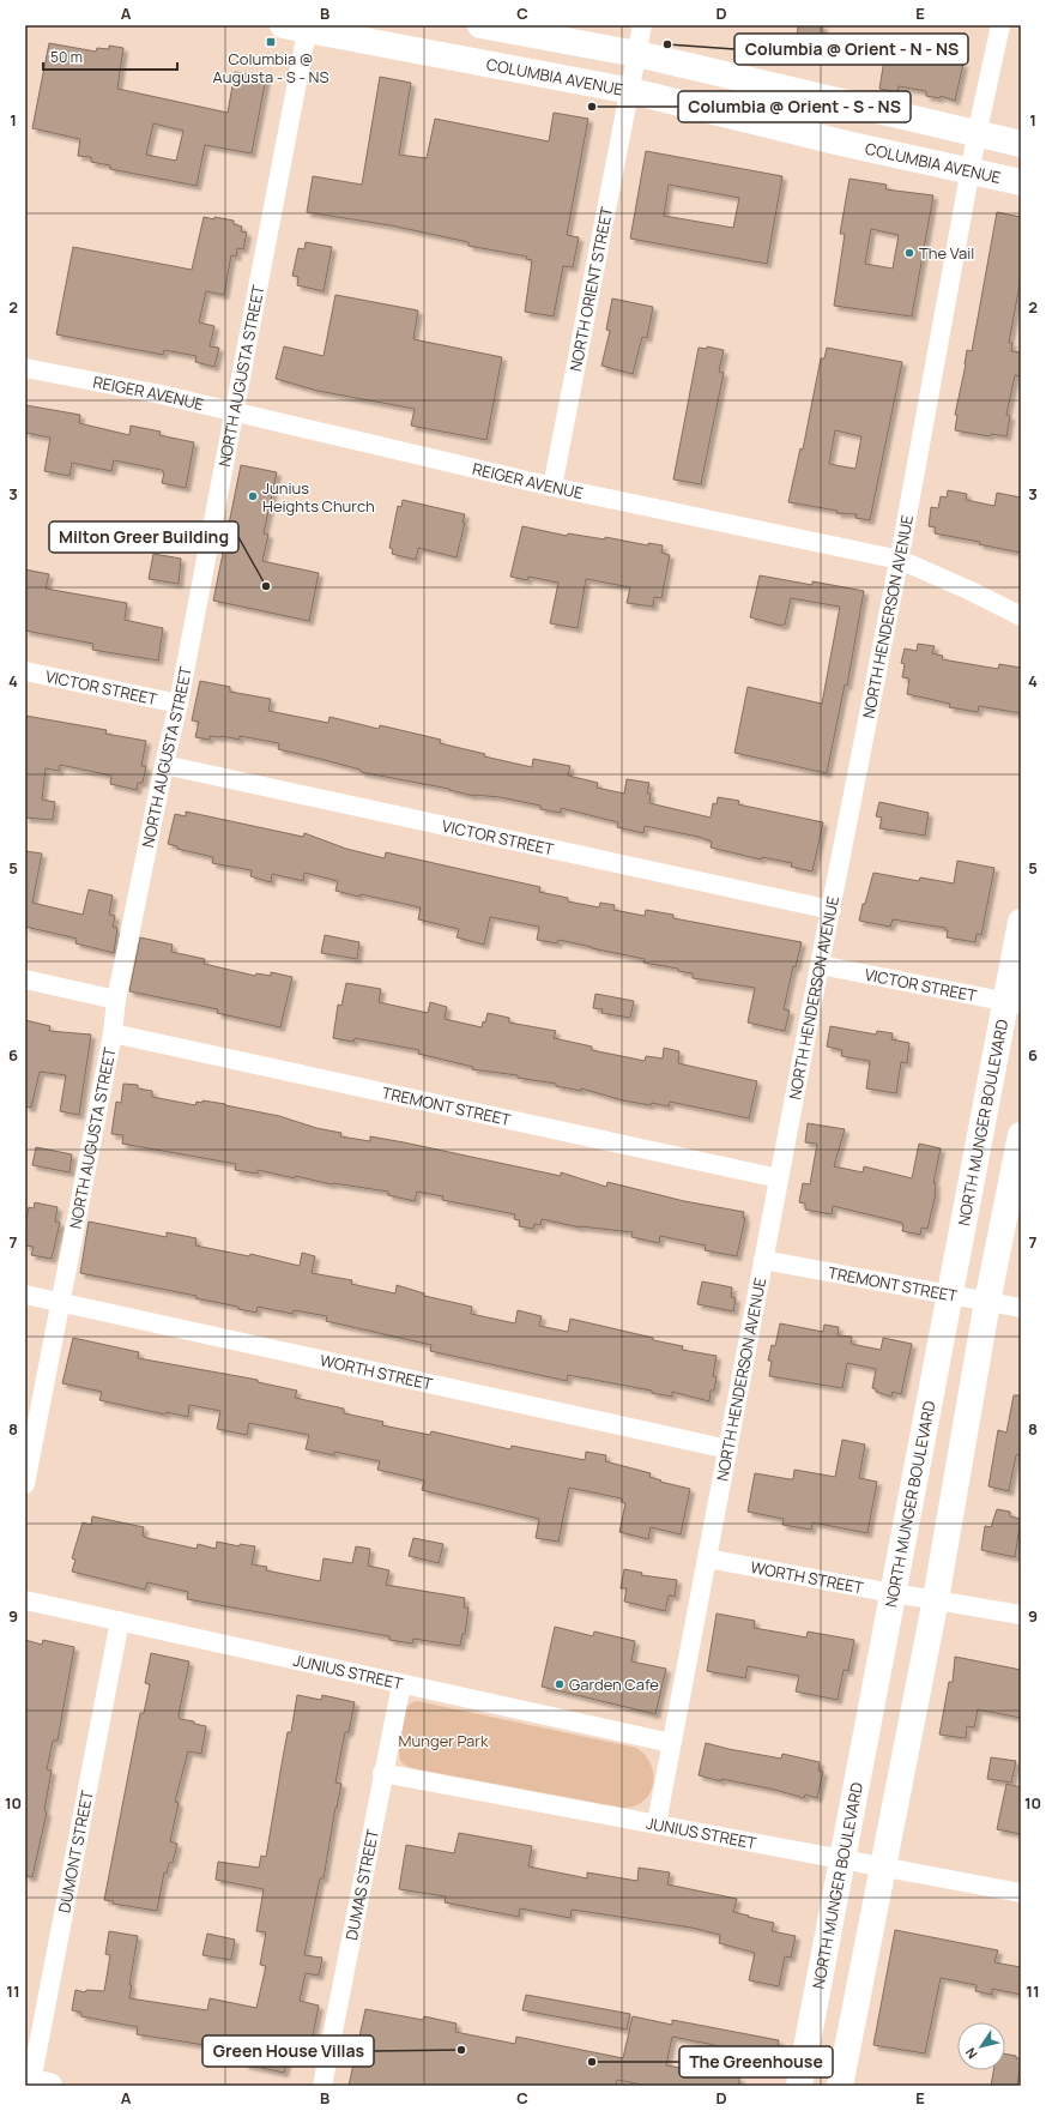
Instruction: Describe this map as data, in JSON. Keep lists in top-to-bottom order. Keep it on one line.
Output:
{"streets":{"main road":["COLUMBIA AVENUE","NORTH MUNGER BOULEVARD"],"street":["NORTH ORIENT STREET","NORTH AUGUSTA STREET","REIGER AVENUE","NORTH HENDERSON AVENUE","VICTOR STREET","TREMONT STREET","WORTH STREET","JUNIUS STREET","DUMONT STREET","DUMAS STREET"]},"crossings":[["COLUMBIA AVENUE","NORTH ORIENT STREET"],["COLUMBIA AVENUE","NORTH AUGUSTA STREET"],["COLUMBIA AVENUE","NORTH HENDERSON AVENUE"],["NORTH ORIENT STREET","REIGER AVENUE"],["NORTH AUGUSTA STREET","REIGER AVENUE"],["NORTH AUGUSTA STREET","VICTOR STREET"],["NORTH AUGUSTA STREET","TREMONT STREET"],["NORTH AUGUSTA STREET","WORTH STREET"],["REIGER AVENUE","NORTH HENDERSON AVENUE"],["NORTH HENDERSON AVENUE","VICTOR STREET"],["NORTH HENDERSON AVENUE","TREMONT STREET"],["NORTH HENDERSON AVENUE","WORTH STREET"],["NORTH HENDERSON AVENUE","JUNIUS STREET"],["VICTOR STREET","NORTH MUNGER BOULEVARD"],["TREMONT STREET","NORTH MUNGER BOULEVARD"],["NORTH MUNGER BOULEVARD","WORTH STREET"],["NORTH MUNGER BOULEVARD","JUNIUS STREET"],["JUNIUS STREET","DUMONT STREET"],["JUNIUS STREET","DUMAS STREET"]],"parks":["Munger Park"],"places":{"transit":["Columbia @ Augusta - S - NS"],"other":["Columbia @ Orient - N - NS","Columbia @ Orient - S - NS","The Vail","Junius Heights Church","Milton Greer Building","Garden Cafe","Green House Villas","The Greenhouse"]},"scale_bar":"50 m","north":"bottom left","grid":{"columns":["A","B","C","D","E"],"rows":["1","2","3","4","5","6","7","8","9","10","11"]}}
